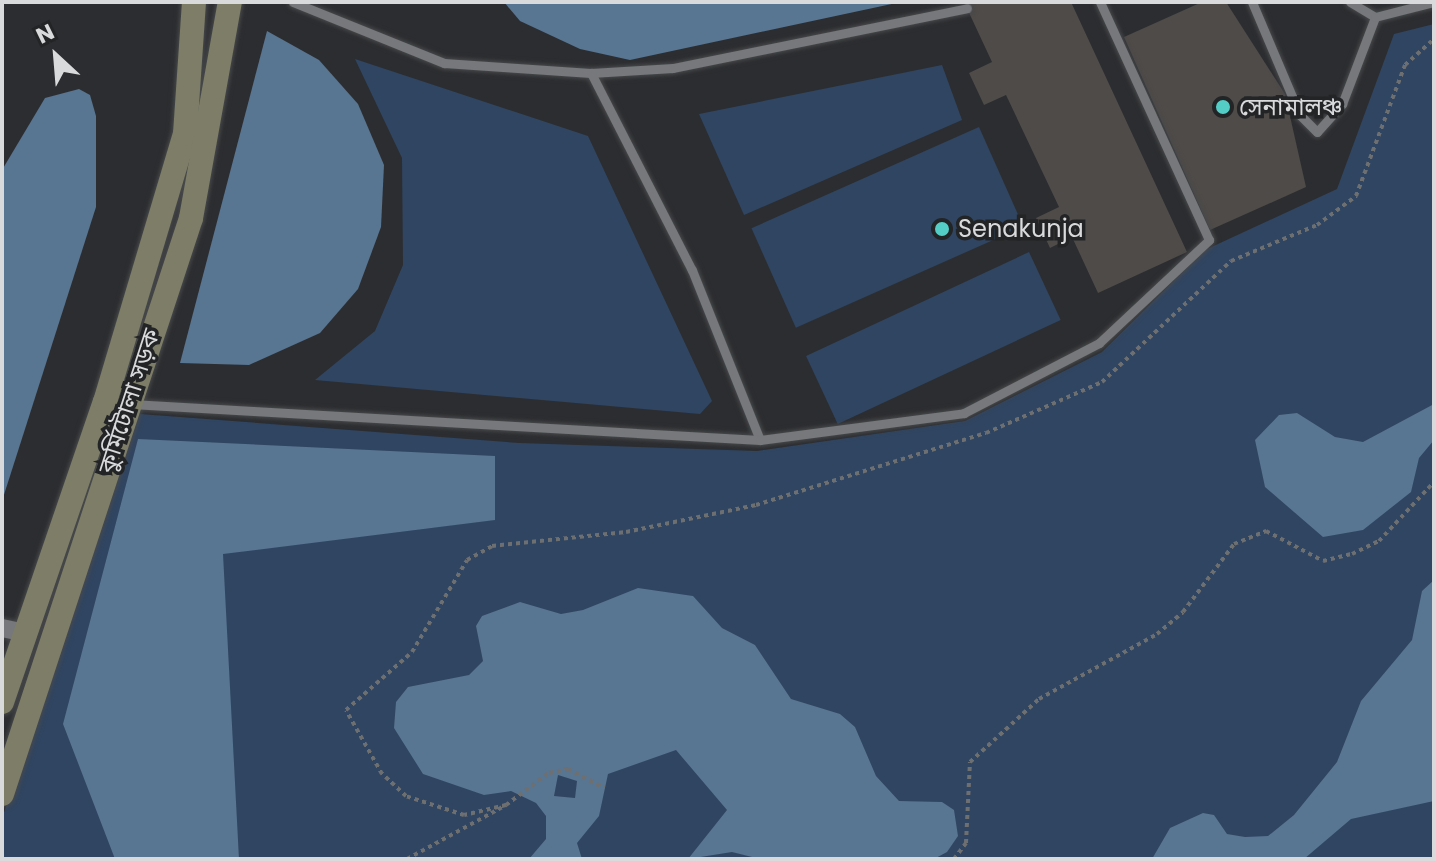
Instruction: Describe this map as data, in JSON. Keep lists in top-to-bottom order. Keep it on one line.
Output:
{"streets":{"main road":["কুর্মিটোলা সড়ক"]},"places":["সেনামালঞ্চ","Senakunja"],"north":"top left"}
